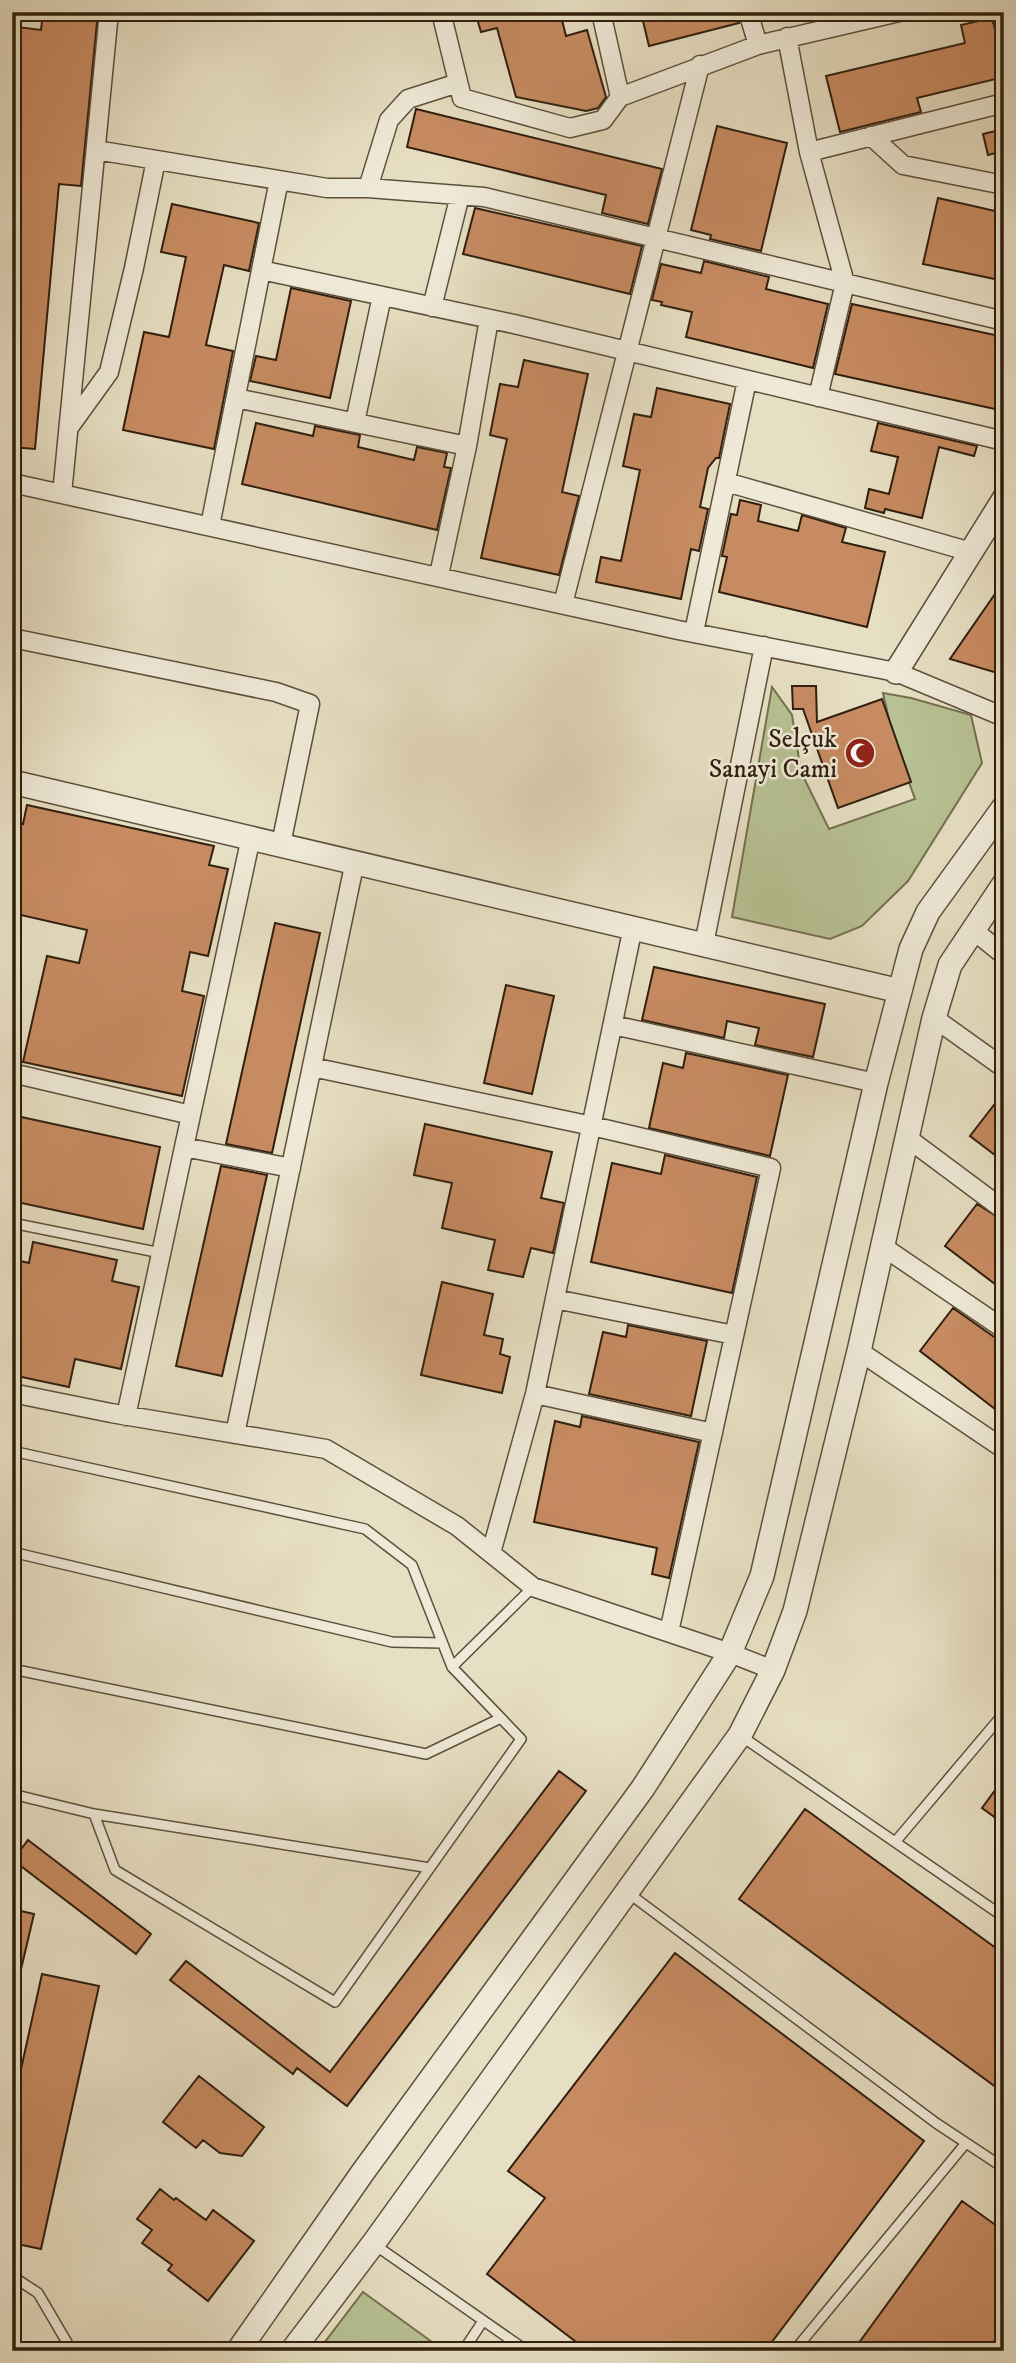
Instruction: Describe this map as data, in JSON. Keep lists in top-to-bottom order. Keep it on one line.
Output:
{"places":{"mosque":["Selçuk Sanayi Cami"]}}
